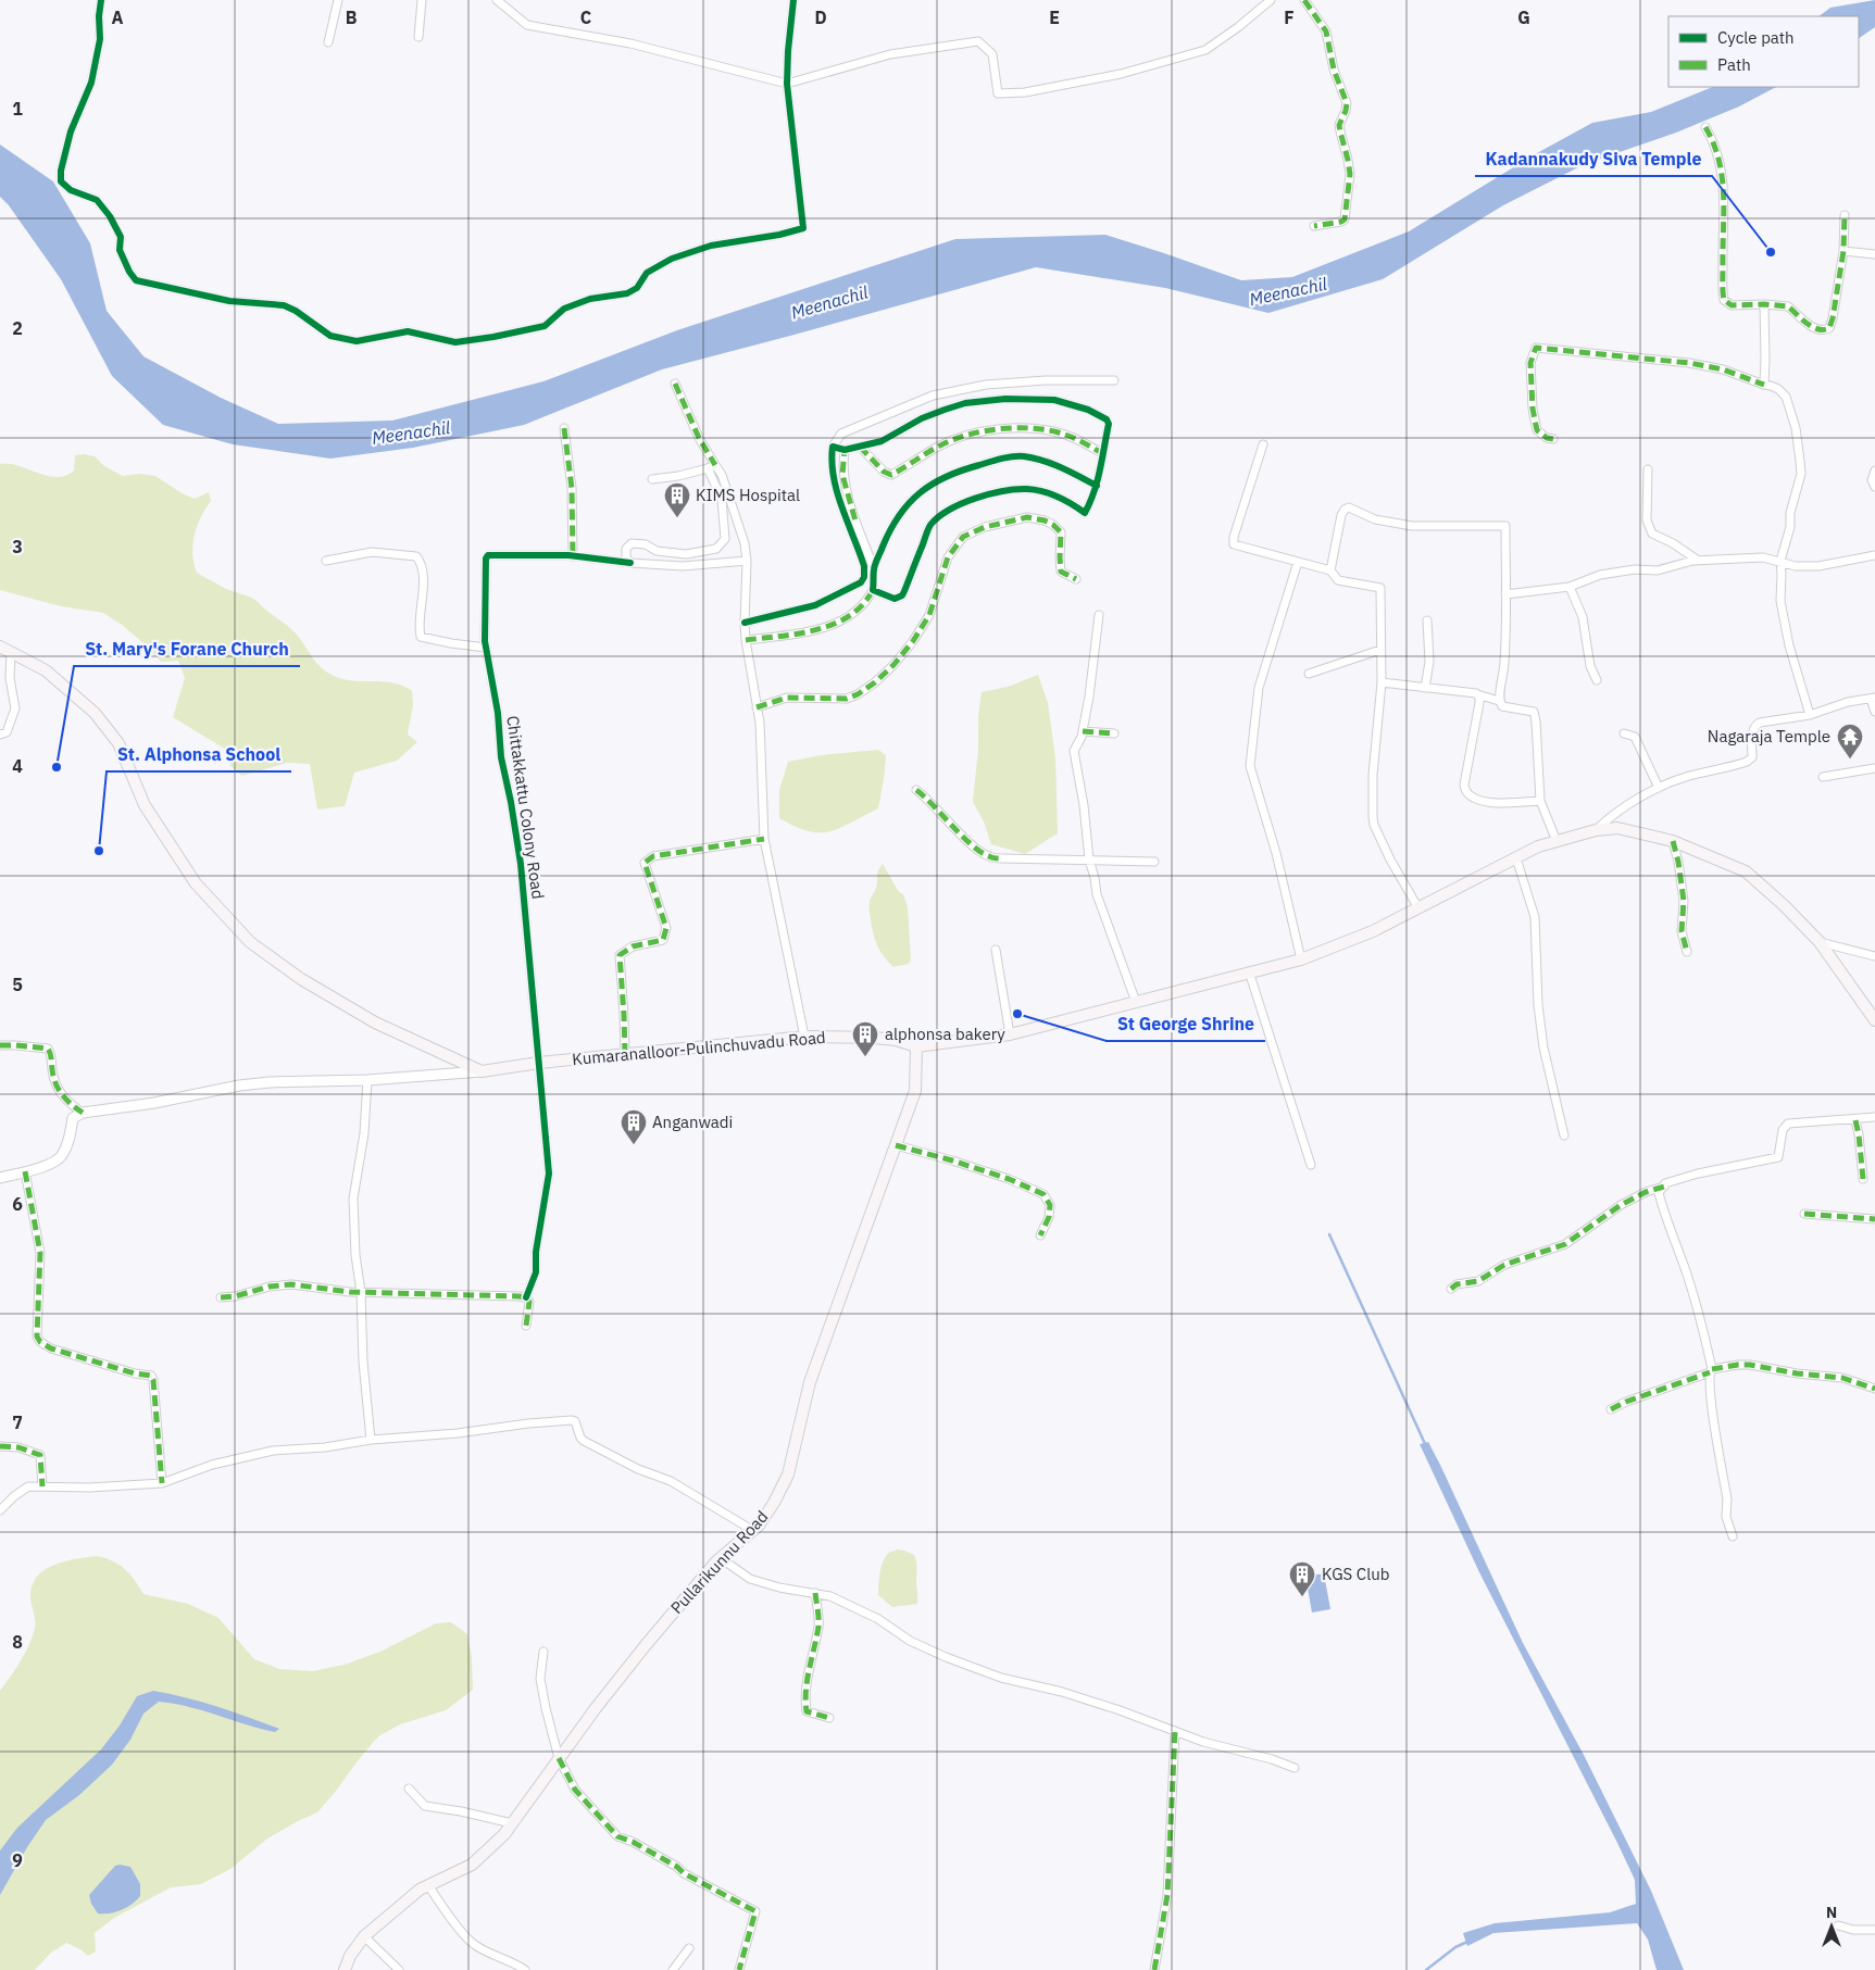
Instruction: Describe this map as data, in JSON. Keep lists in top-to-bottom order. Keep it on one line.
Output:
{"streets":{"main road":["Kumaranalloor-Pulinchuvadu Road","Pullarikunnu Road"],"street":["Chittakkattu Colony Road"]},"crossings":[["Chittakkattu Colony Road","Kumaranalloor-Pulinchuvadu Road"],["Kumaranalloor-Pulinchuvadu Road","Pullarikunnu Road"]],"water":["Meenachil"],"places":{"other":["Kadannakudy Siva Temple","St. Mary's Forane Church","St. Alphonsa School","St George Shrine"],"building":["KIMS Hospital","alphonsa bakery","Anganwadi","KGS Club"],"temple":["Nagaraja Temple"]},"legend":["Cycle path","Path"],"north":"top","grid":{"columns":["A","B","C","D","E","F","G"],"rows":["1","2","3","4","5","6","7","8","9"]}}
